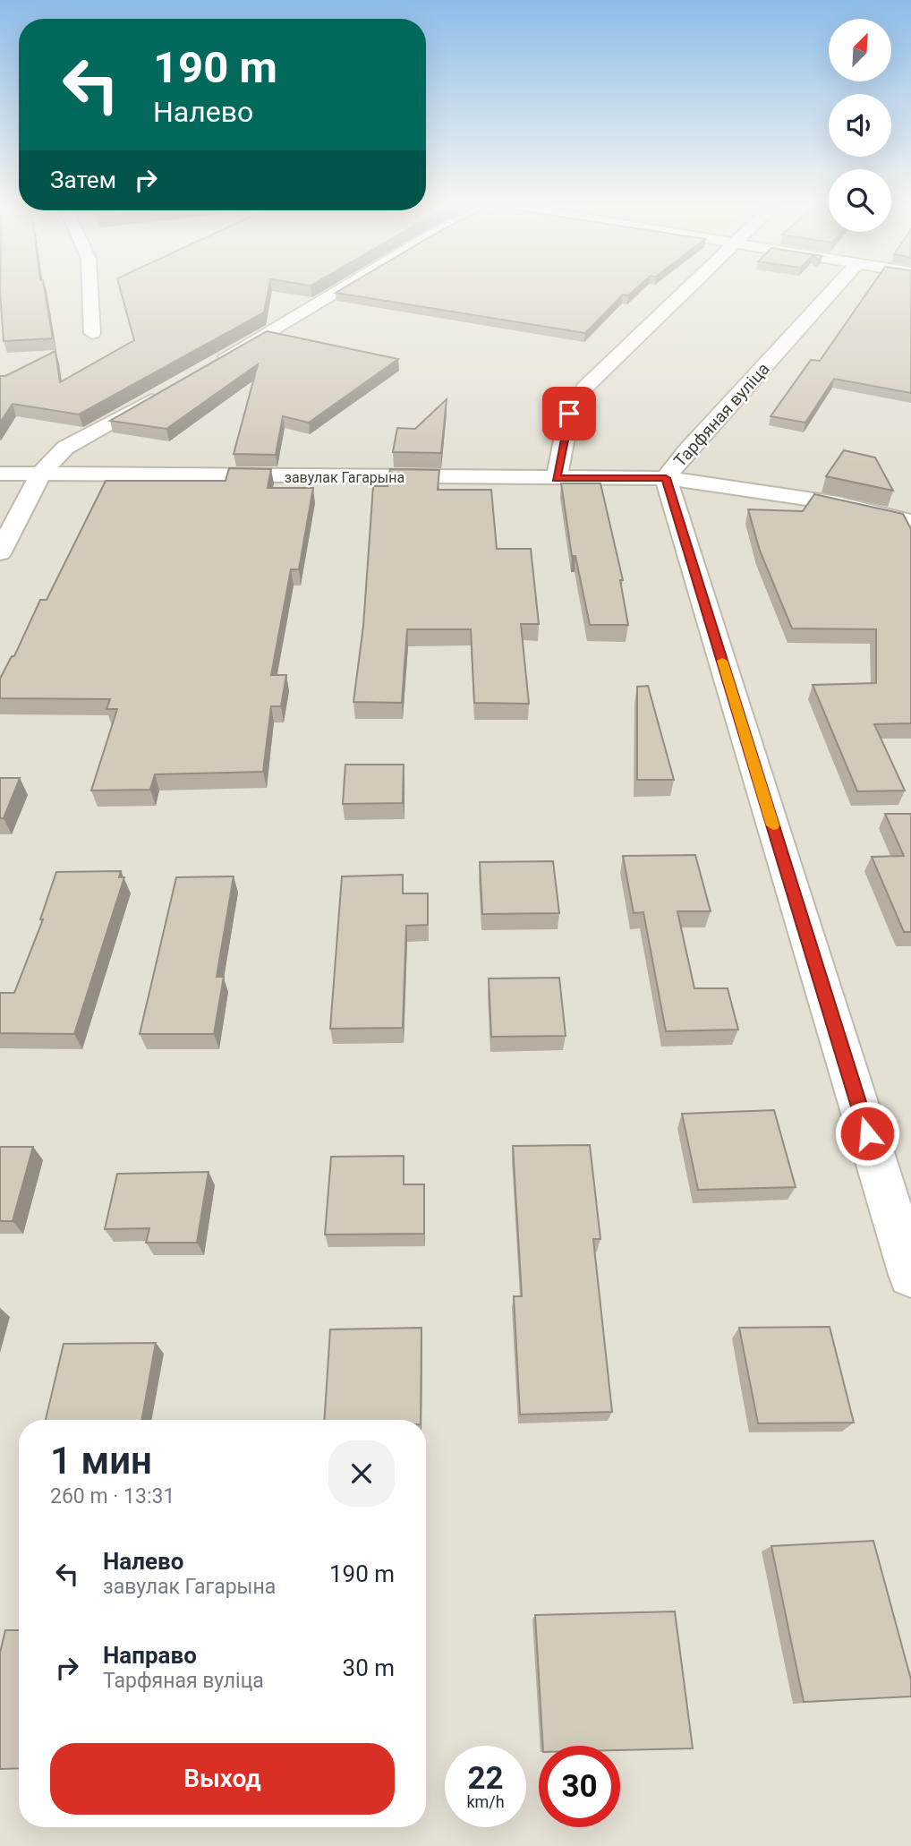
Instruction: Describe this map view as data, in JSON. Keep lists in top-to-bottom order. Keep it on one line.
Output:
{"streets":{"street":["Тарфяная вуліца","завулак Гагарына"]},"crossings":[["Тарфяная вуліца","завулак Гагарына"]],"north":"top right","page":{"turn":["190 m","Налево"],"then":"Затем","heading":["1 мин","260 m · 13:31"],"list":[{"name":"Налево","note":"завулак Гагарына","value":"190 m"},{"name":"Направо","note":"Тарфяная вуліца","value":"30 m"}],"buttons":"Выход","speed":"22 km/h","limit":"30"}}
